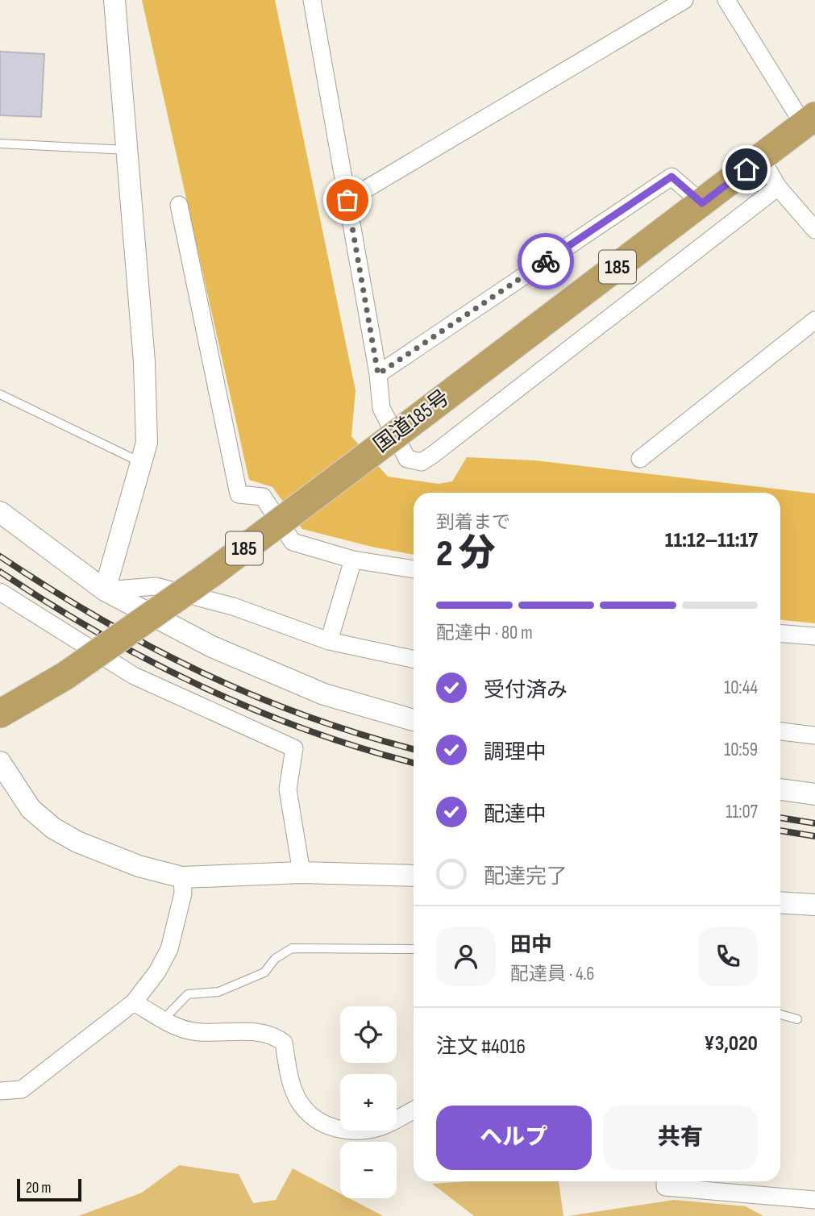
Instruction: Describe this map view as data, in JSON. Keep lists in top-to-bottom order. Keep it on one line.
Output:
{"streets":{"highway":["185","国道185号"]},"scale_bar":"20 m","page":{"heading":["2 分","到着まで","11:12–11:17"],"panel":["田中","配達員 · 4.6","注文 #4016","¥3,020"],"bar":"配達中 · 80 m","list":[["受付済み","10:44"],["調理中","10:59"],["配達中","11:07"],"配達完了"],"map_buttons":["+","−"],"buttons":["ヘルプ","共有"],"scale":"20 m"}}
